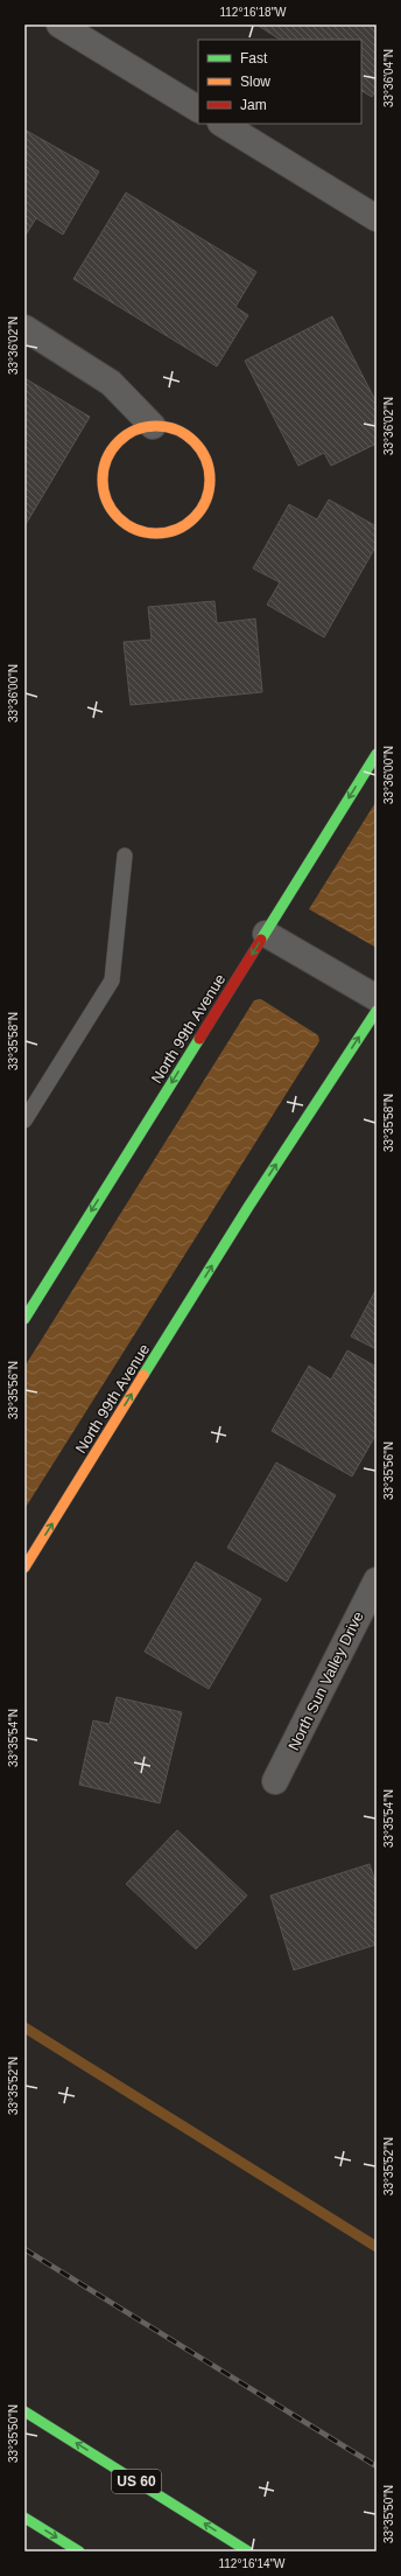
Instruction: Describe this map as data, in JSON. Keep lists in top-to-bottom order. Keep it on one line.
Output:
{"streets":{"main road":["North 99th Avenue","US 60"],"street":["North Sun Valley Drive"]},"legend":["Fast","Slow","Jam"],"coordinates":["112°16'18\"W","33°36'04\"N","33°36'02\"N","33°36'00\"N","33°35'58\"N","33°35'56\"N","33°35'54\"N","33°35'52\"N","33°35'50\"N","112°16'14\"W"]}
